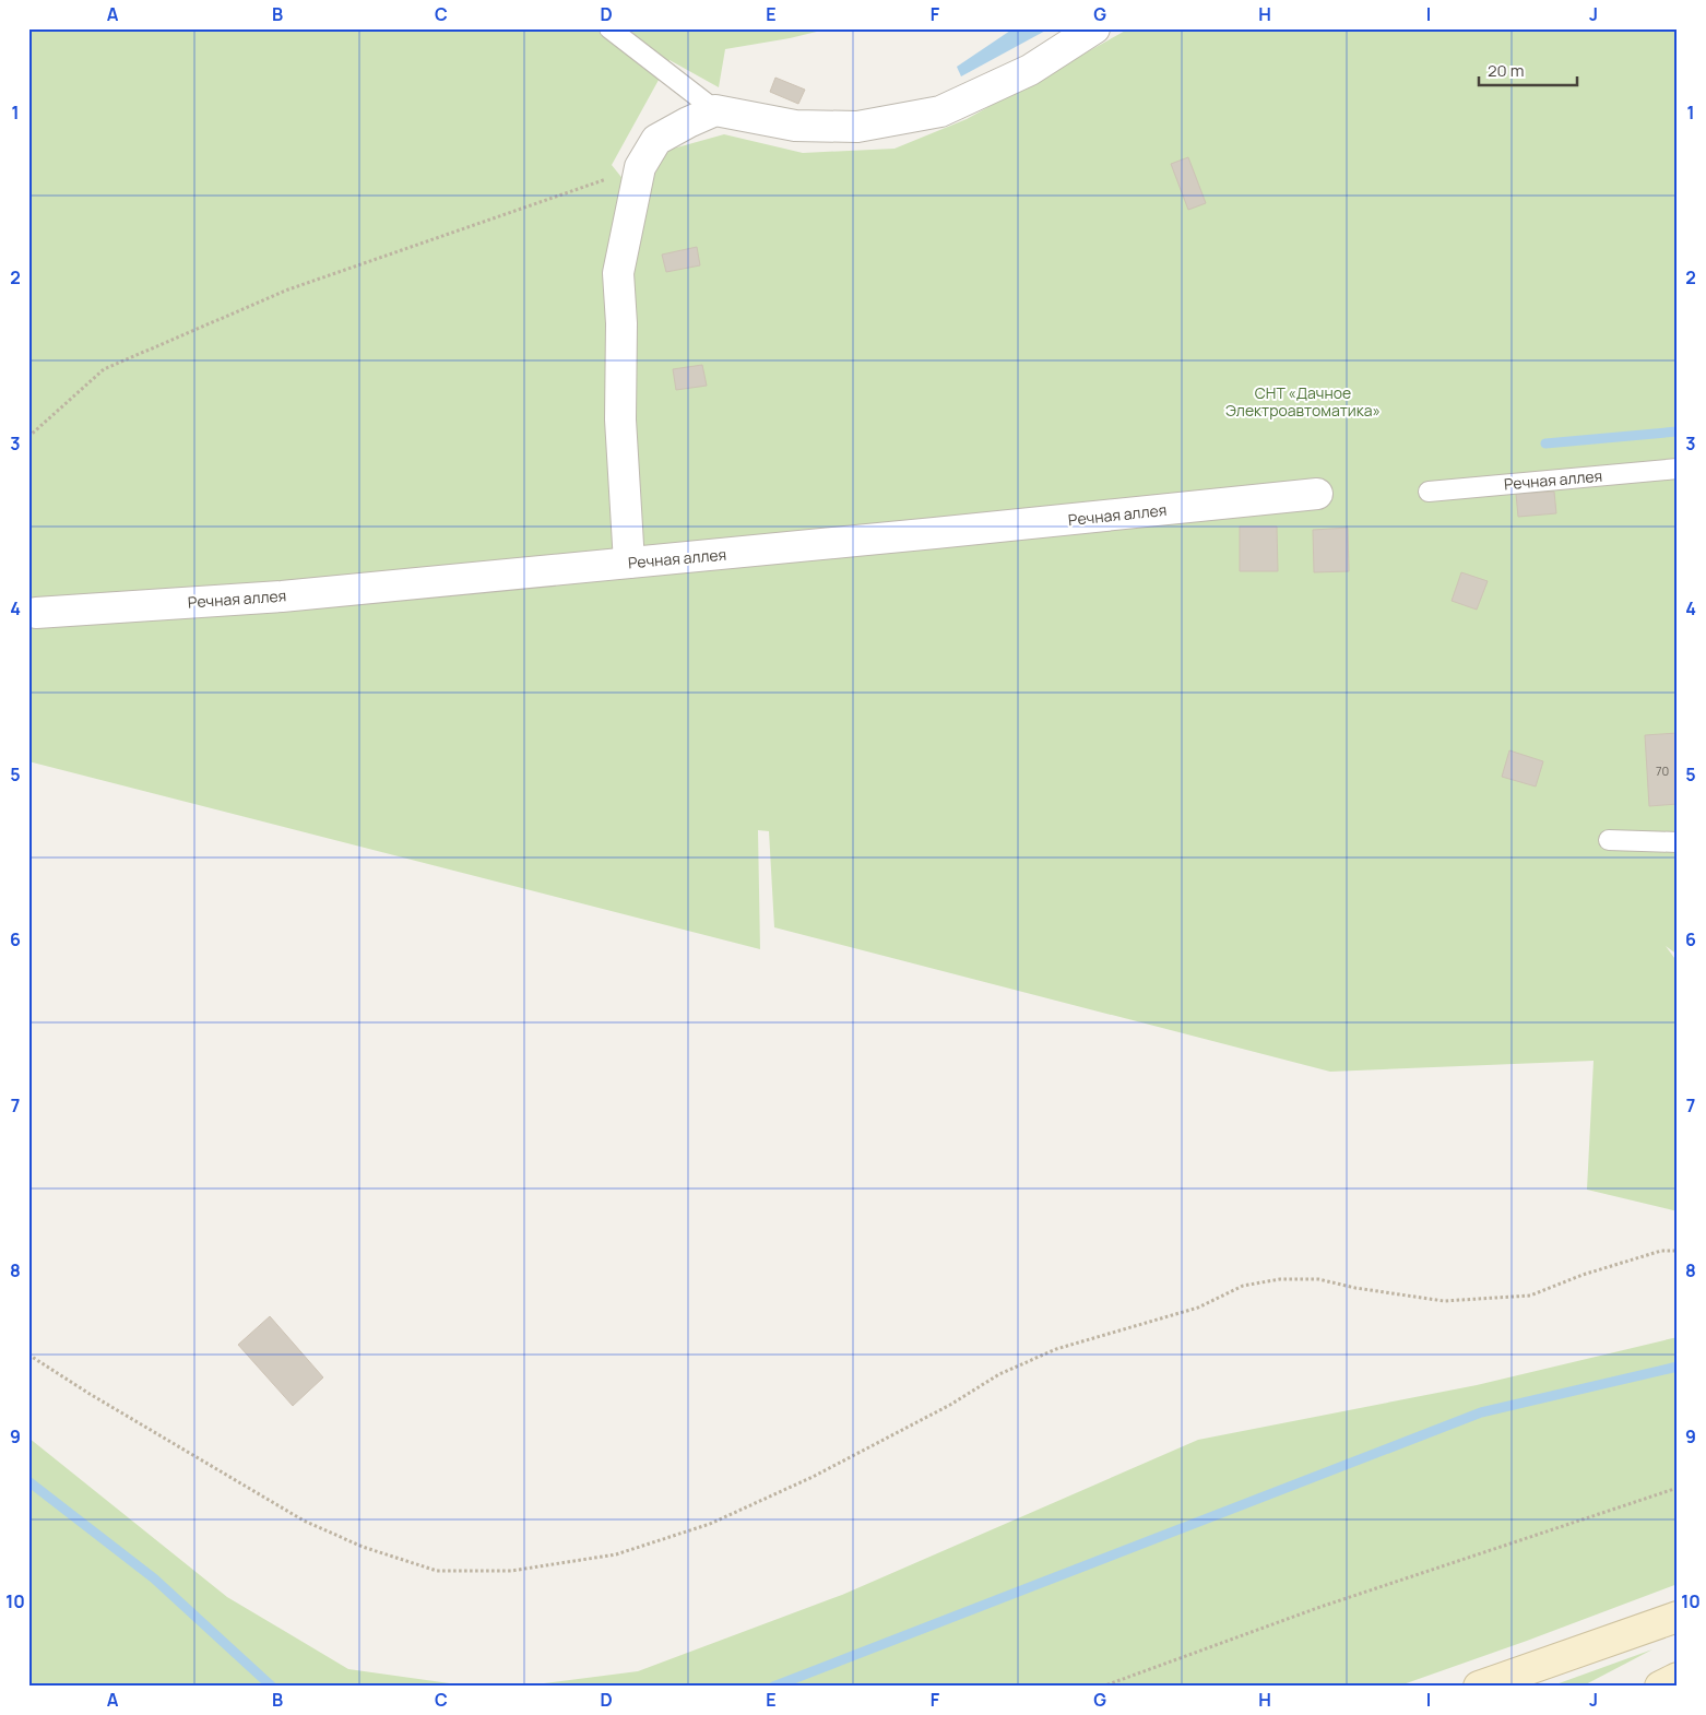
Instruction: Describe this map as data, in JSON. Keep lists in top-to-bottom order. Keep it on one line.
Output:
{"streets":{"street":["Речная аллея"]},"parks":["СНТ «Дачное Электроавтоматика»"],"house_numbers":["70"],"scale_bar":"20 m","grid":{"columns":["A","B","C","D","E","F","G","H","I","J"],"rows":["1","2","3","4","5","6","7","8","9","10"]}}
